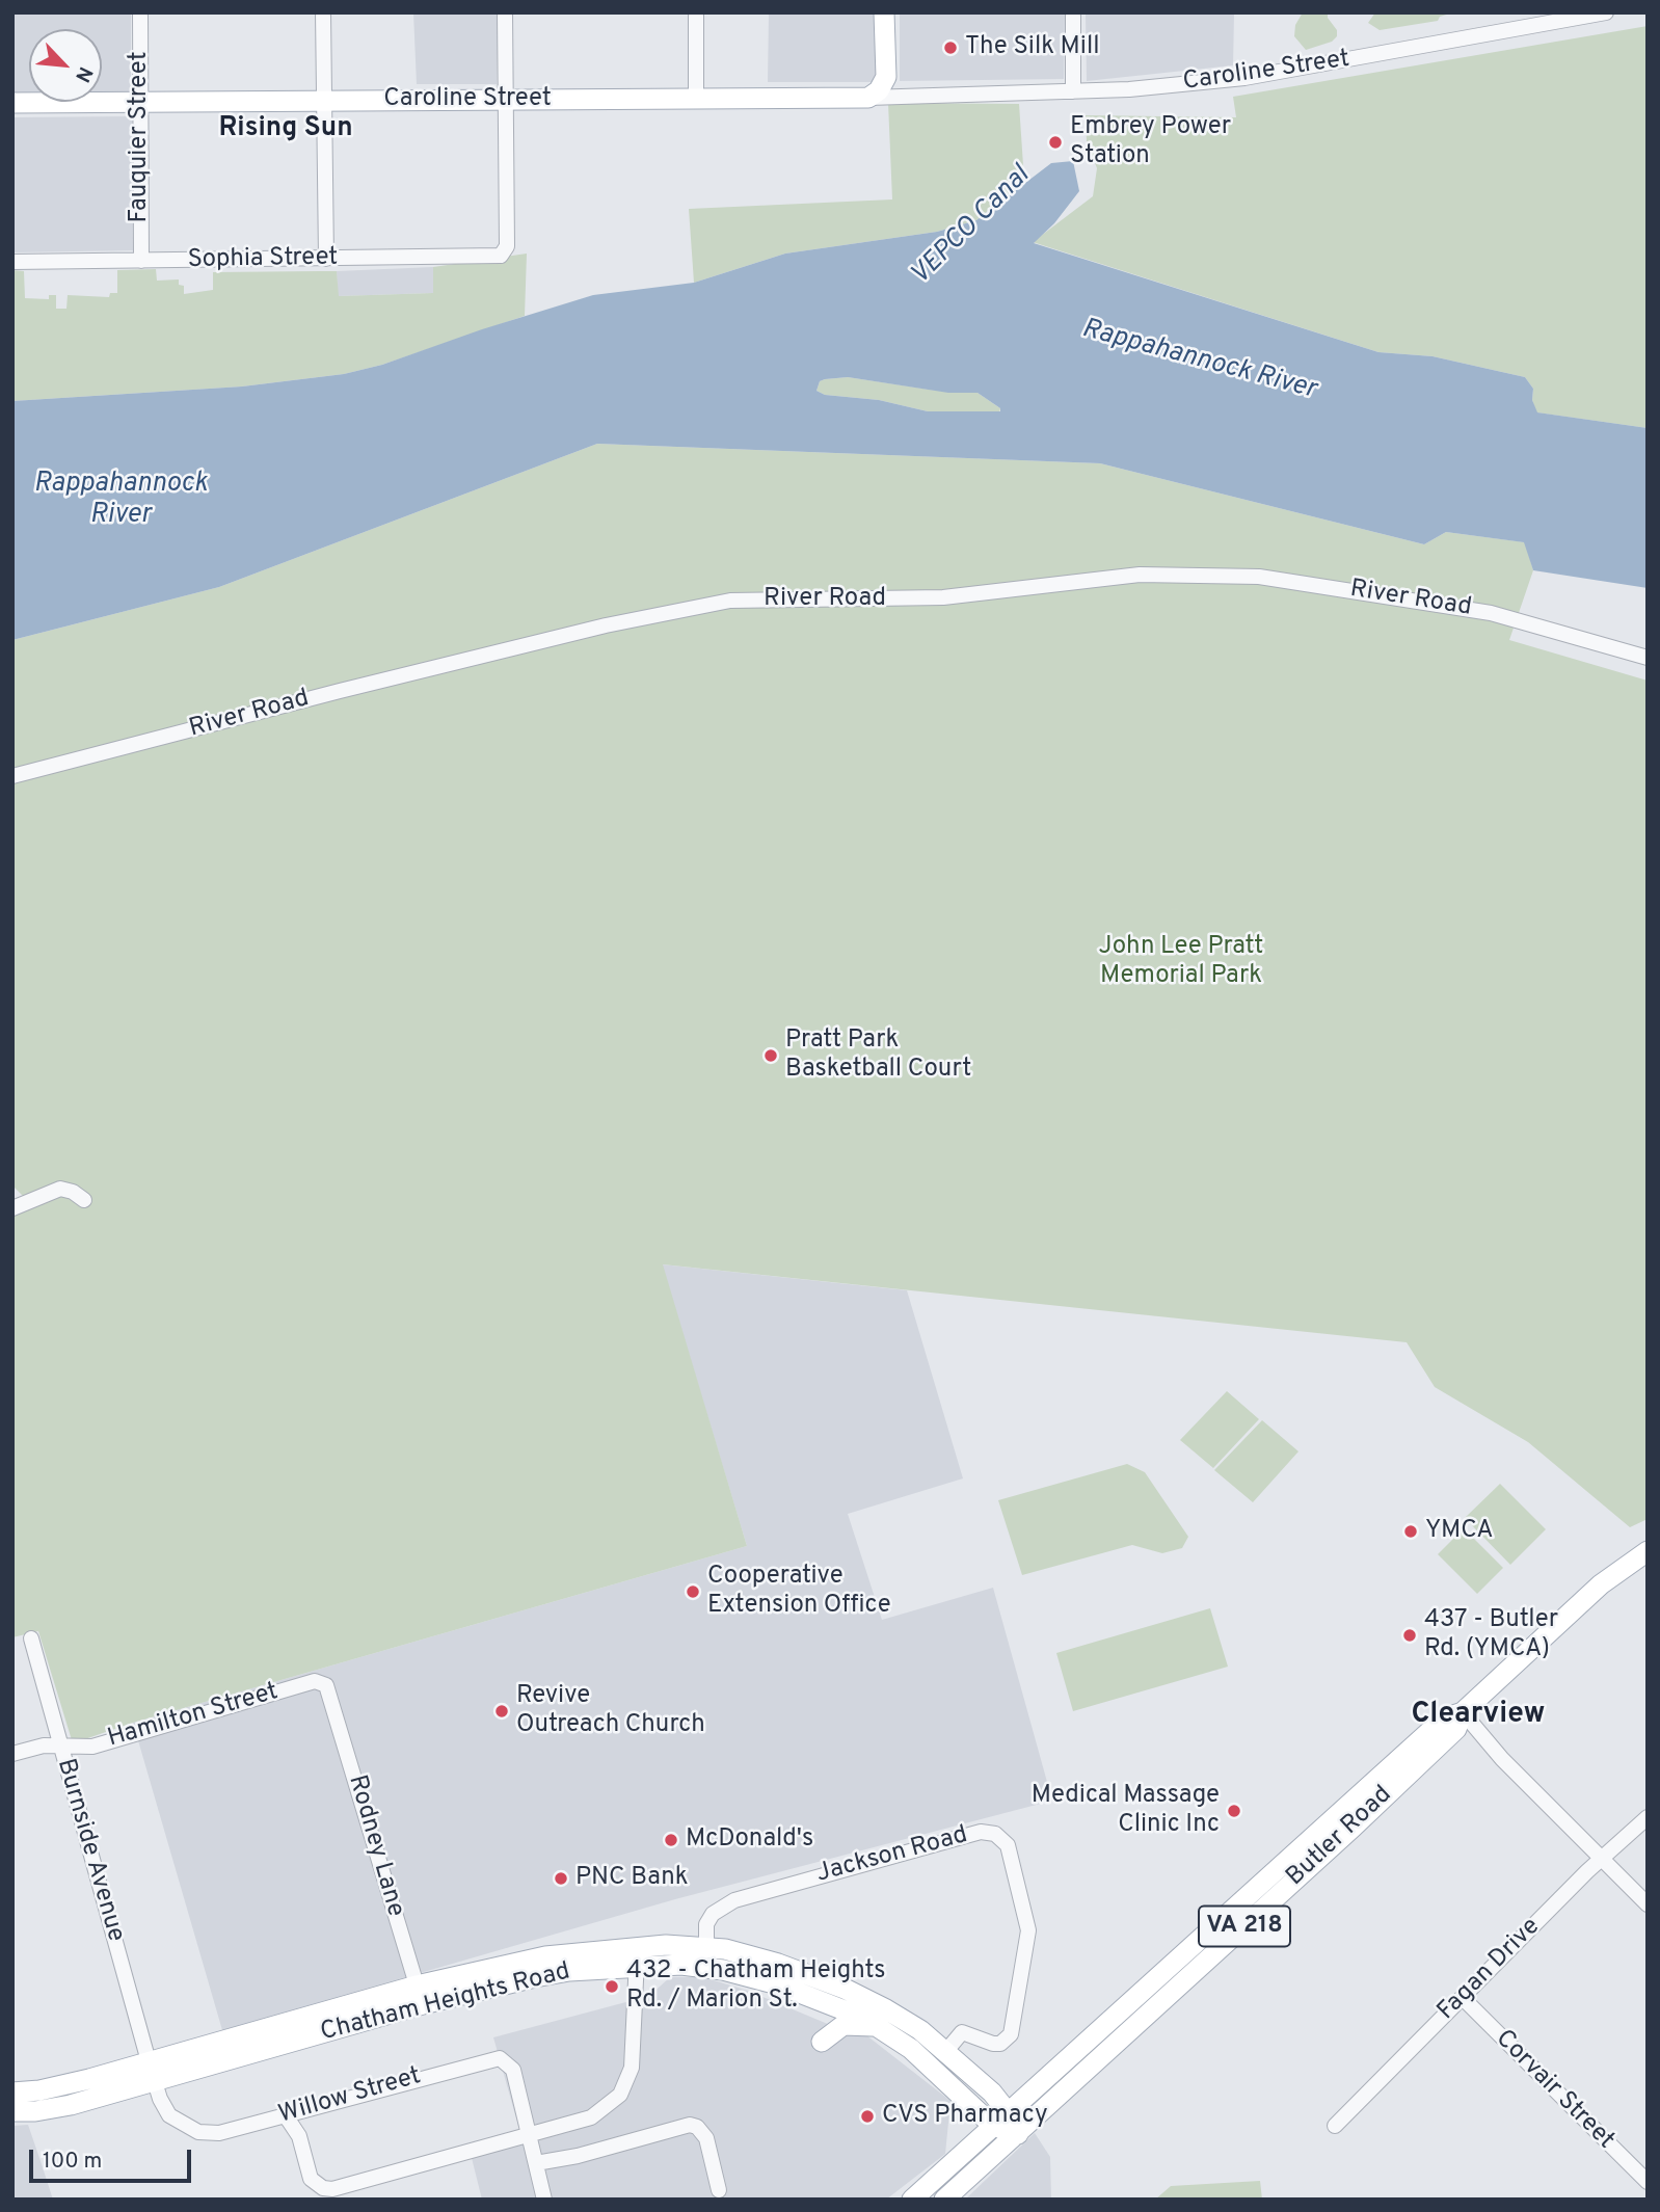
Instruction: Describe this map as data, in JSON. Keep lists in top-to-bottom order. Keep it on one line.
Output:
{"streets":{"main road":["Caroline Street","Butler Road","VA 218","Chatham Heights Road"],"street":["Fauquier Street","Sophia Street","River Road","Hamilton Street","Rodney Lane","Burnside Avenue","Jackson Road","Fagan Drive","Corvair Street","Willow Street"]},"crossings":[["Caroline Street","Fauquier Street"],["Caroline Street","Sophia Street"],["Fauquier Street","Sophia Street"],["Hamilton Street","Rodney Lane"],["Hamilton Street","Burnside Avenue"],["Butler Road","VA 218"],["Butler Road","Chatham Heights Road"],["Rodney Lane","Chatham Heights Road"],["Burnside Avenue","Chatham Heights Road"],["Burnside Avenue","Willow Street"],["Jackson Road","Chatham Heights Road"],["VA 218","Chatham Heights Road"],["Fagan Drive","Corvair Street"],["Chatham Heights Road","Willow Street"]],"districts":["Rising Sun","Clearview"],"water":["VEPCO Canal","Rappahannock River"],"parks":["John Lee Pratt Memorial Park"],"places":["The Silk Mill","Embrey Power Station","Pratt Park Basketball Court","YMCA","Cooperative Extension Office","437 - Butler Rd. (YMCA)","Revive Outreach Church","Medical Massage Clinic Inc","McDonald's","PNC Bank","432 - Chatham Heights Rd. / Marion St.","CVS Pharmacy"],"scale_bar":"100 m","north":"bottom right"}
